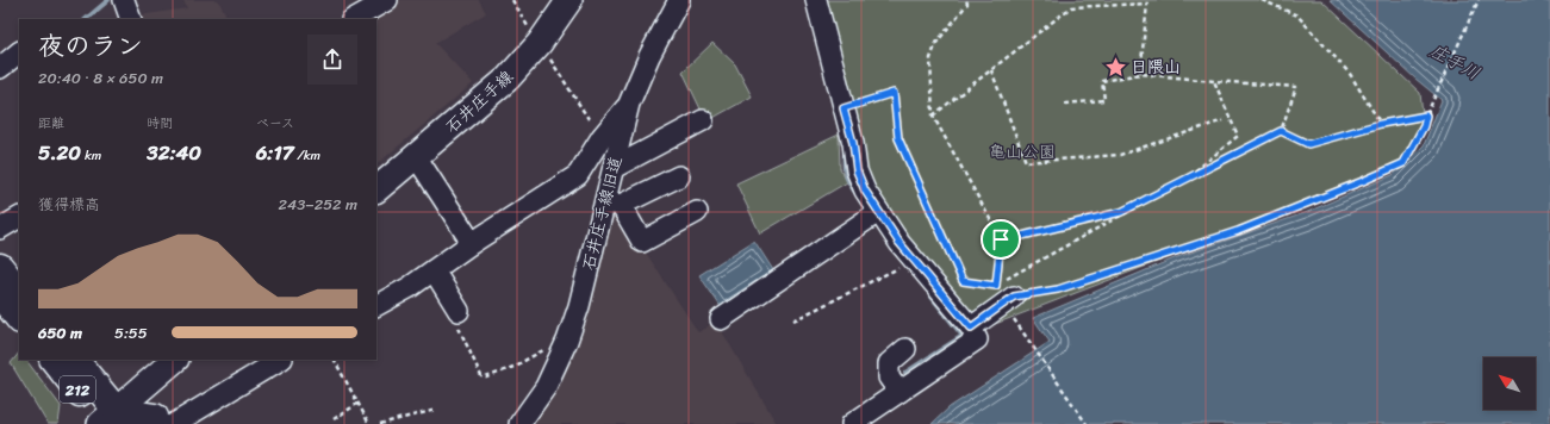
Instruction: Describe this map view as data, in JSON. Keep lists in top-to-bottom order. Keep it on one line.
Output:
{"streets":{"highway":["212"],"main road":["石井庄手線"],"street":["石井庄手線旧道"]},"water":["庄手川"],"parks":["亀山公園"],"places":{"place":["日隈山"]},"north":"top left","page":{"heading":["夜のラン","20:40 · 8 × 650 m"],"stats":[["距離","5.20 km"],["時間","32:40"],["ペース","6:17 /km"]],"chart":["獲得標高","243–252 m"],"list":[{"name":"650 m","note":"5:55"}]}}
